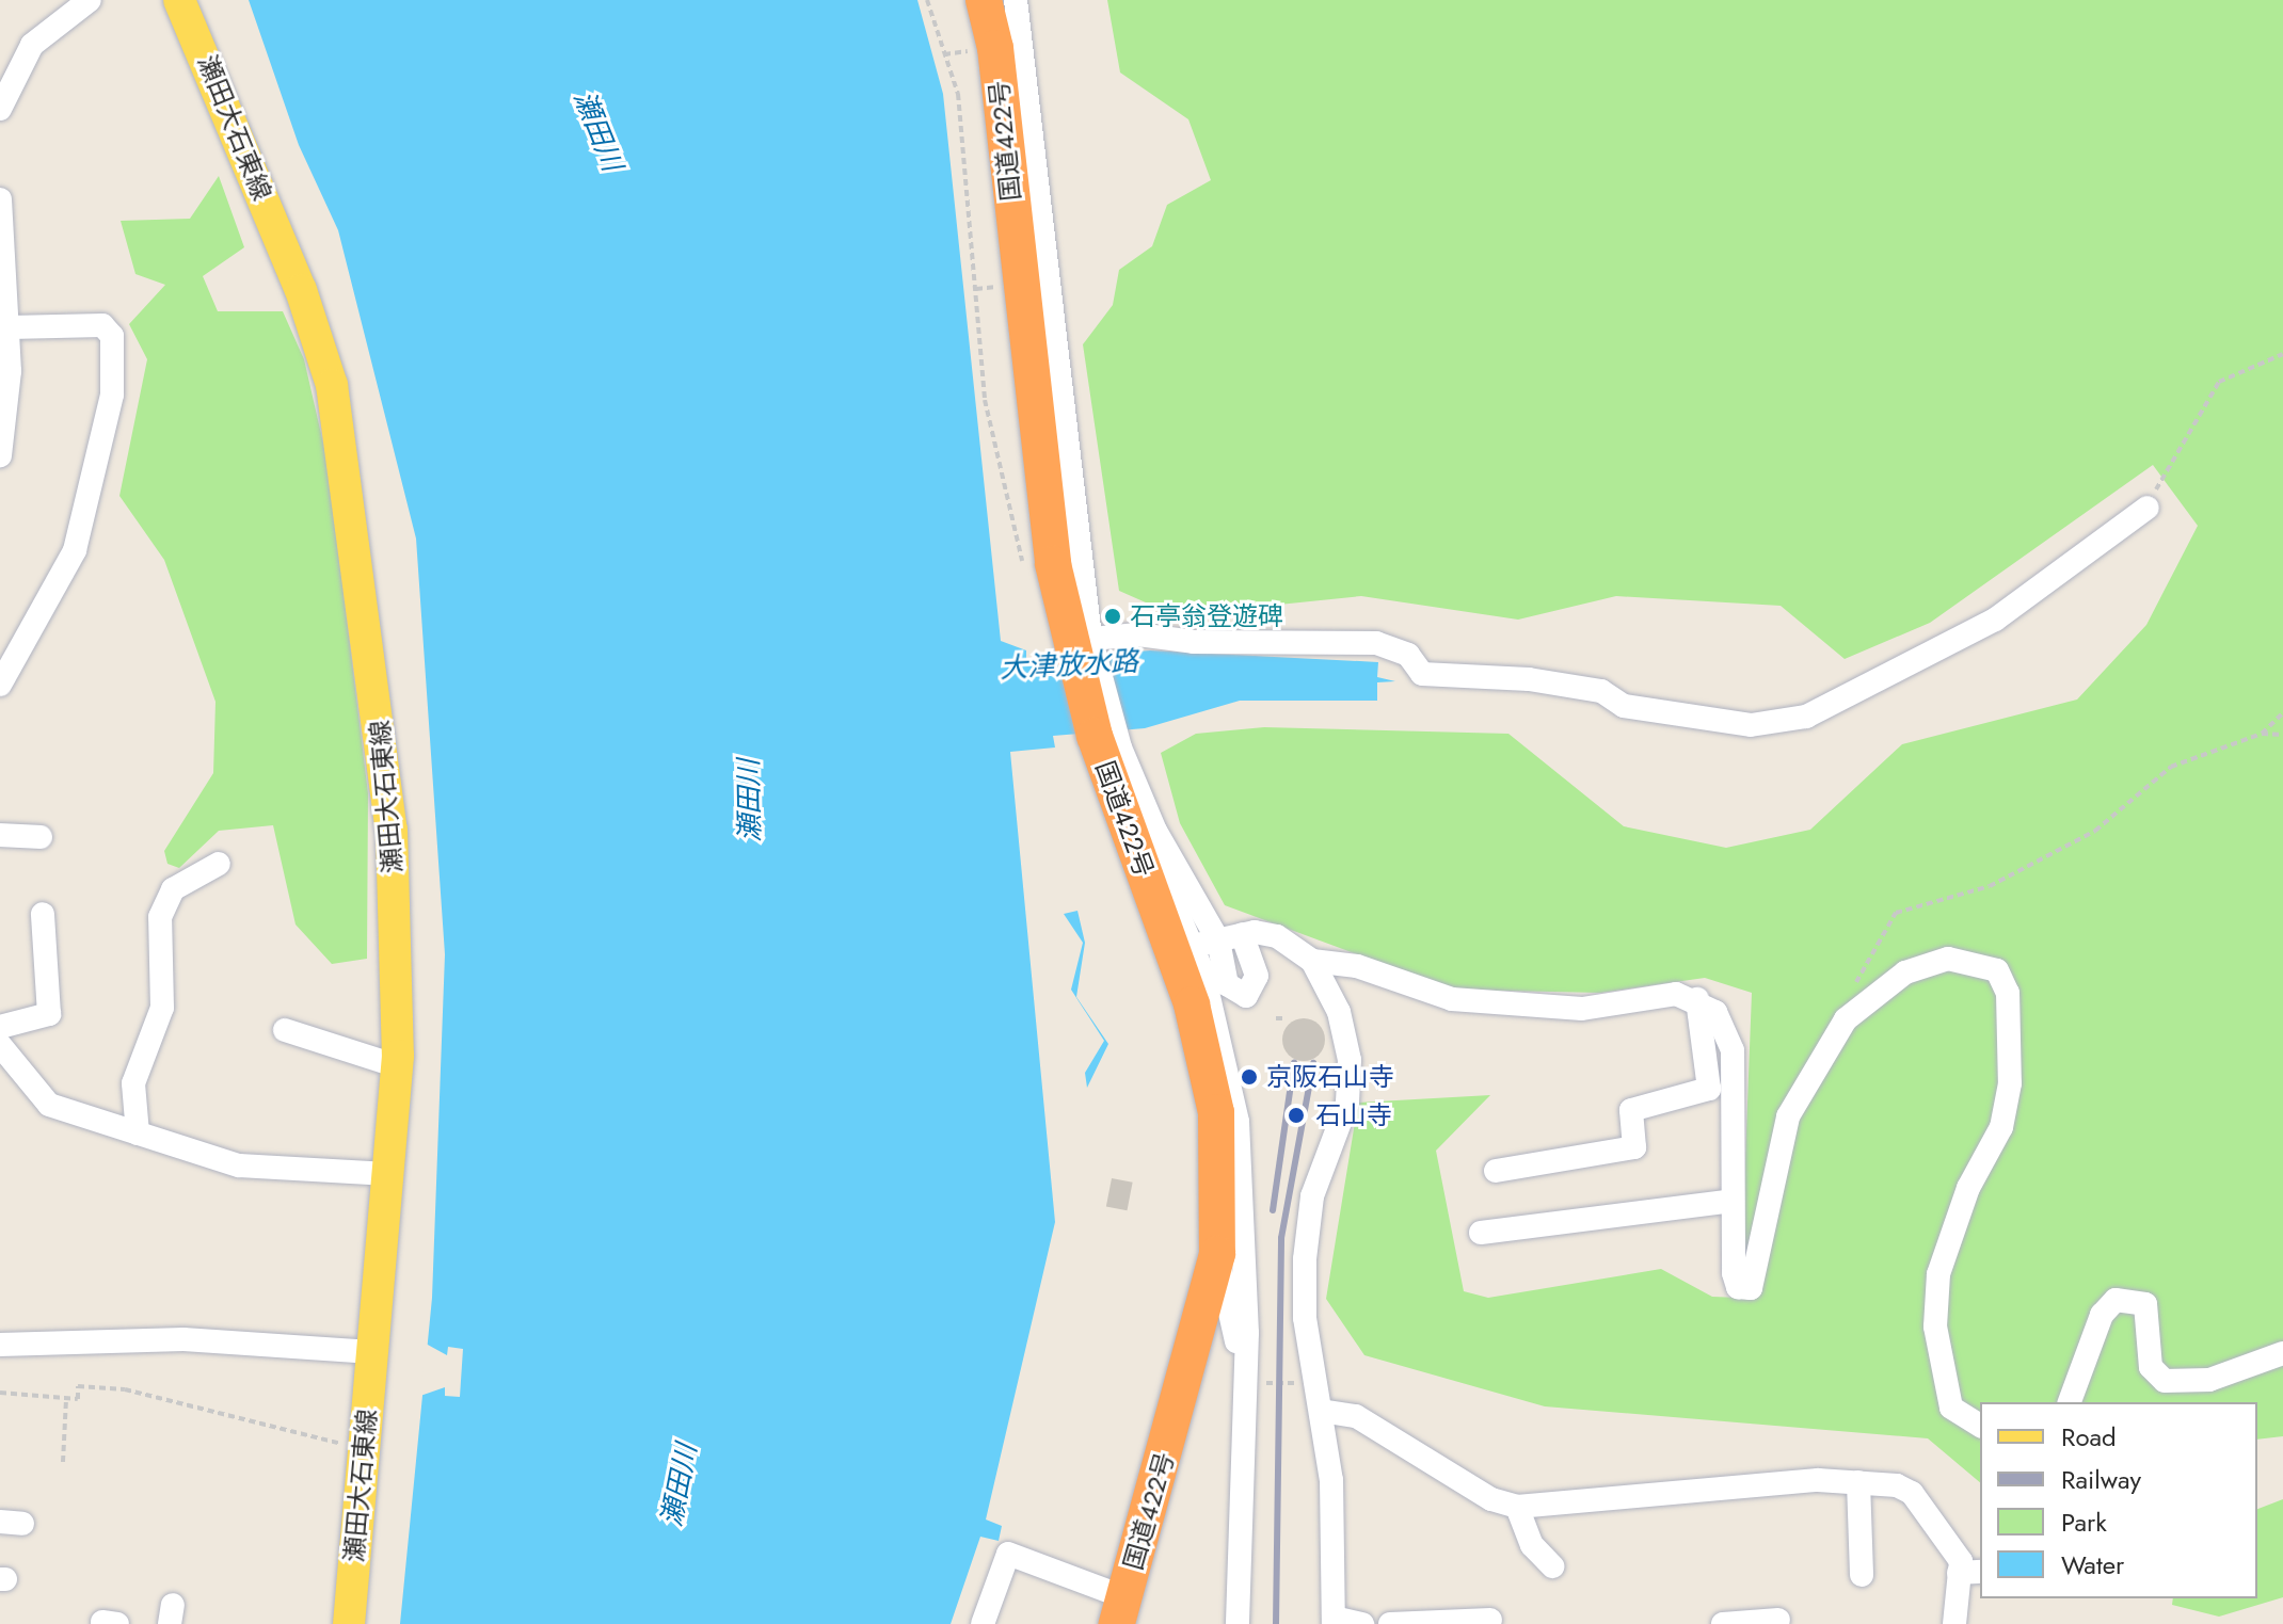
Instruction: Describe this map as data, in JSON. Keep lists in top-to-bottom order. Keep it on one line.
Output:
{"streets":{"highway":["国道422号"],"main road":["瀬田大石東線"]},"water":["瀬田川","大津放水路"],"places":["石亭翁登遊碑","京阪石山寺","石山寺"],"legend":["Road","Railway","Park","Water"]}
